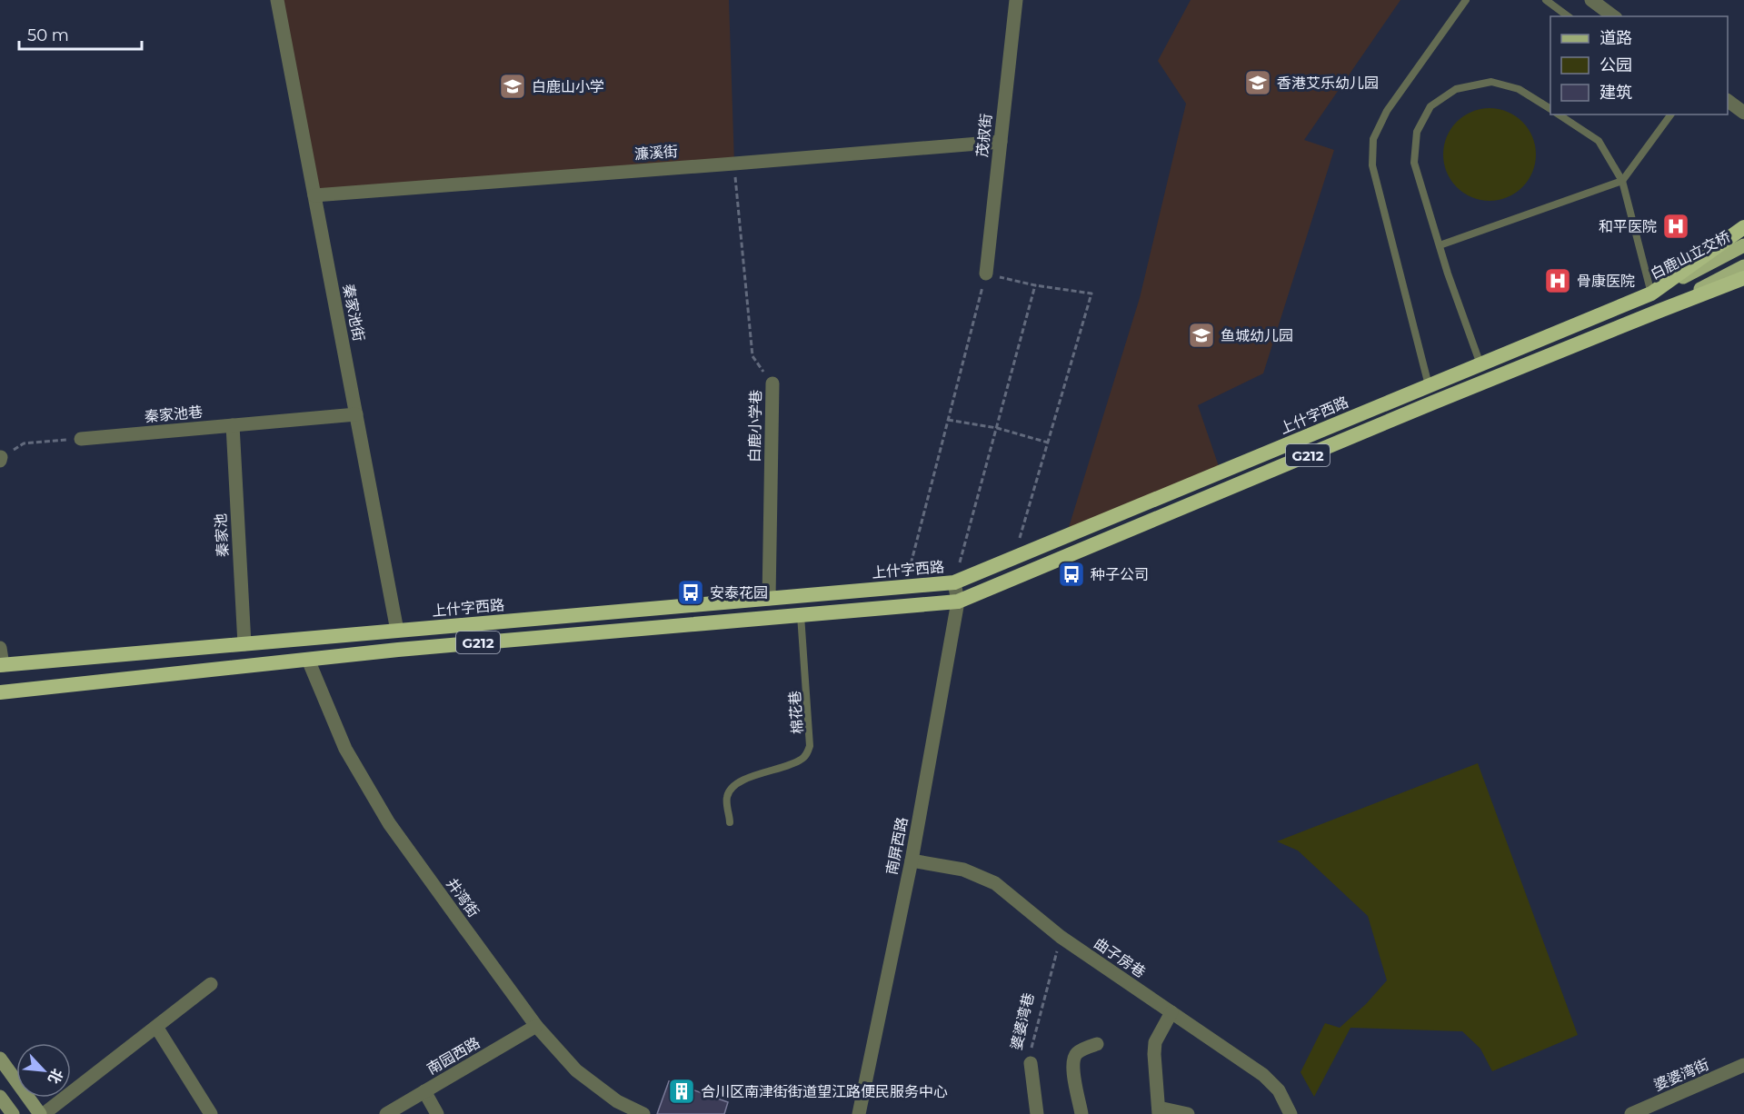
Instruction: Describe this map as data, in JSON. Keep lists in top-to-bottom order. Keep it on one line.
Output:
{"streets":{"highway":["上什字西路","G212"],"main road":["白鹿山立交桥"],"street":["茂叔街","濂溪街","秦家池街","秦家池巷","白鹿小学巷","秦家池","南屏西路","井湾街","曲子房巷","婆婆湾巷","南园西路","婆婆湾街"],"lane":["棉花巷"]},"crossings":[["茂叔街","濂溪街"],["濂溪街","秦家池街"],["濂溪街","白鹿小学巷"],["白鹿山立交桥","上什字西路"],["秦家池街","秦家池巷"],["秦家池街","上什字西路"],["秦家池巷","秦家池"],["上什字西路","白鹿小学巷"],["上什字西路","秦家池"],["上什字西路","南屏西路"],["G212","棉花巷"],["G212","南屏西路"],["G212","井湾街"],["南屏西路","曲子房巷"],["井湾街","南园西路"],["曲子房巷","婆婆湾巷"]],"places":{"school or university":["香港艾乐幼儿园","白鹿山小学","鱼城幼儿园"],"hospital":["和平医院","骨康医院"],"bus stop":["种子公司","安泰花园"],"building":["合川区南津街街道望江路便民服务中心"]},"legend":["道路","公园","建筑"],"scale_bar":"50 m","north":"bottom right"}
